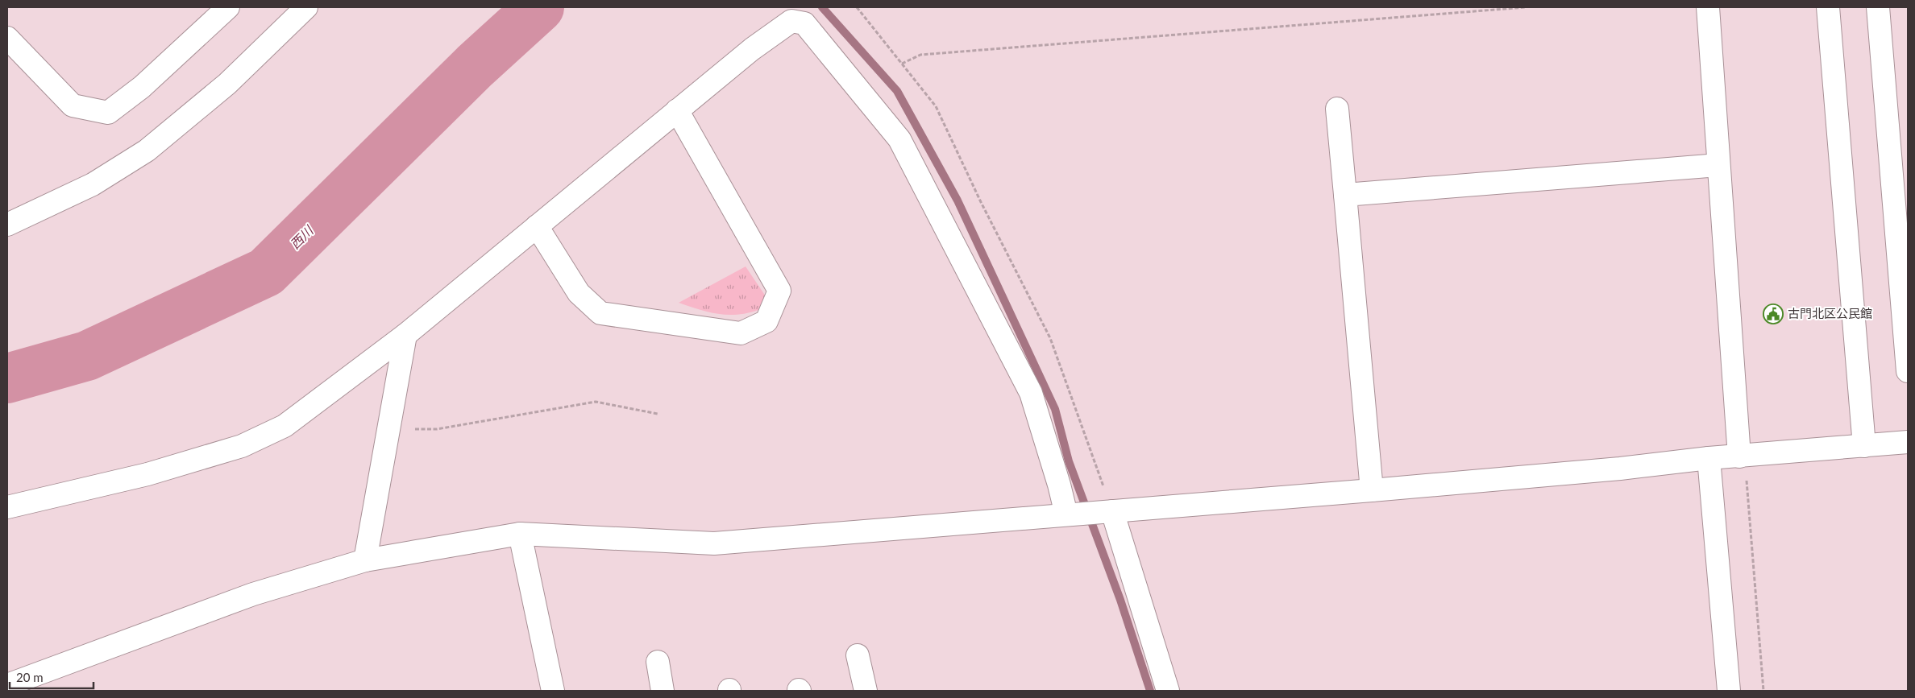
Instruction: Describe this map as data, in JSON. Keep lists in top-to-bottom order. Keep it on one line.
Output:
{"water":["西川"],"places":{"public building":["古門北区公民館"]},"scale_bar":"20 m"}
